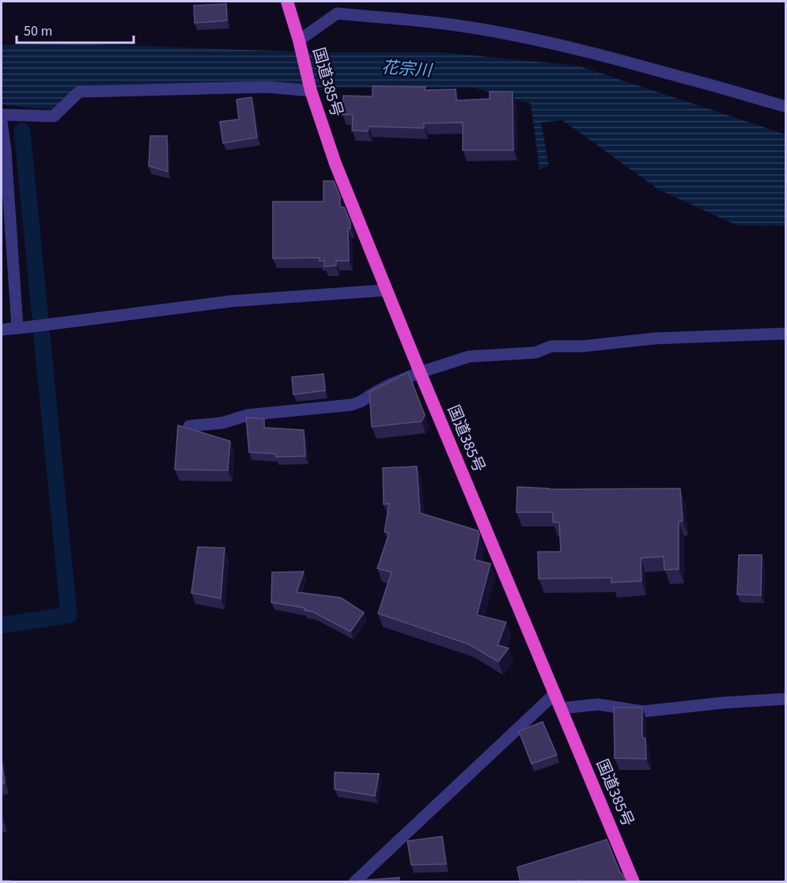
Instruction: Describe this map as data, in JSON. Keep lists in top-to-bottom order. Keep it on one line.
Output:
{"streets":{"highway":["国道385号"]},"water":["花宗川"],"scale_bar":"50 m"}
